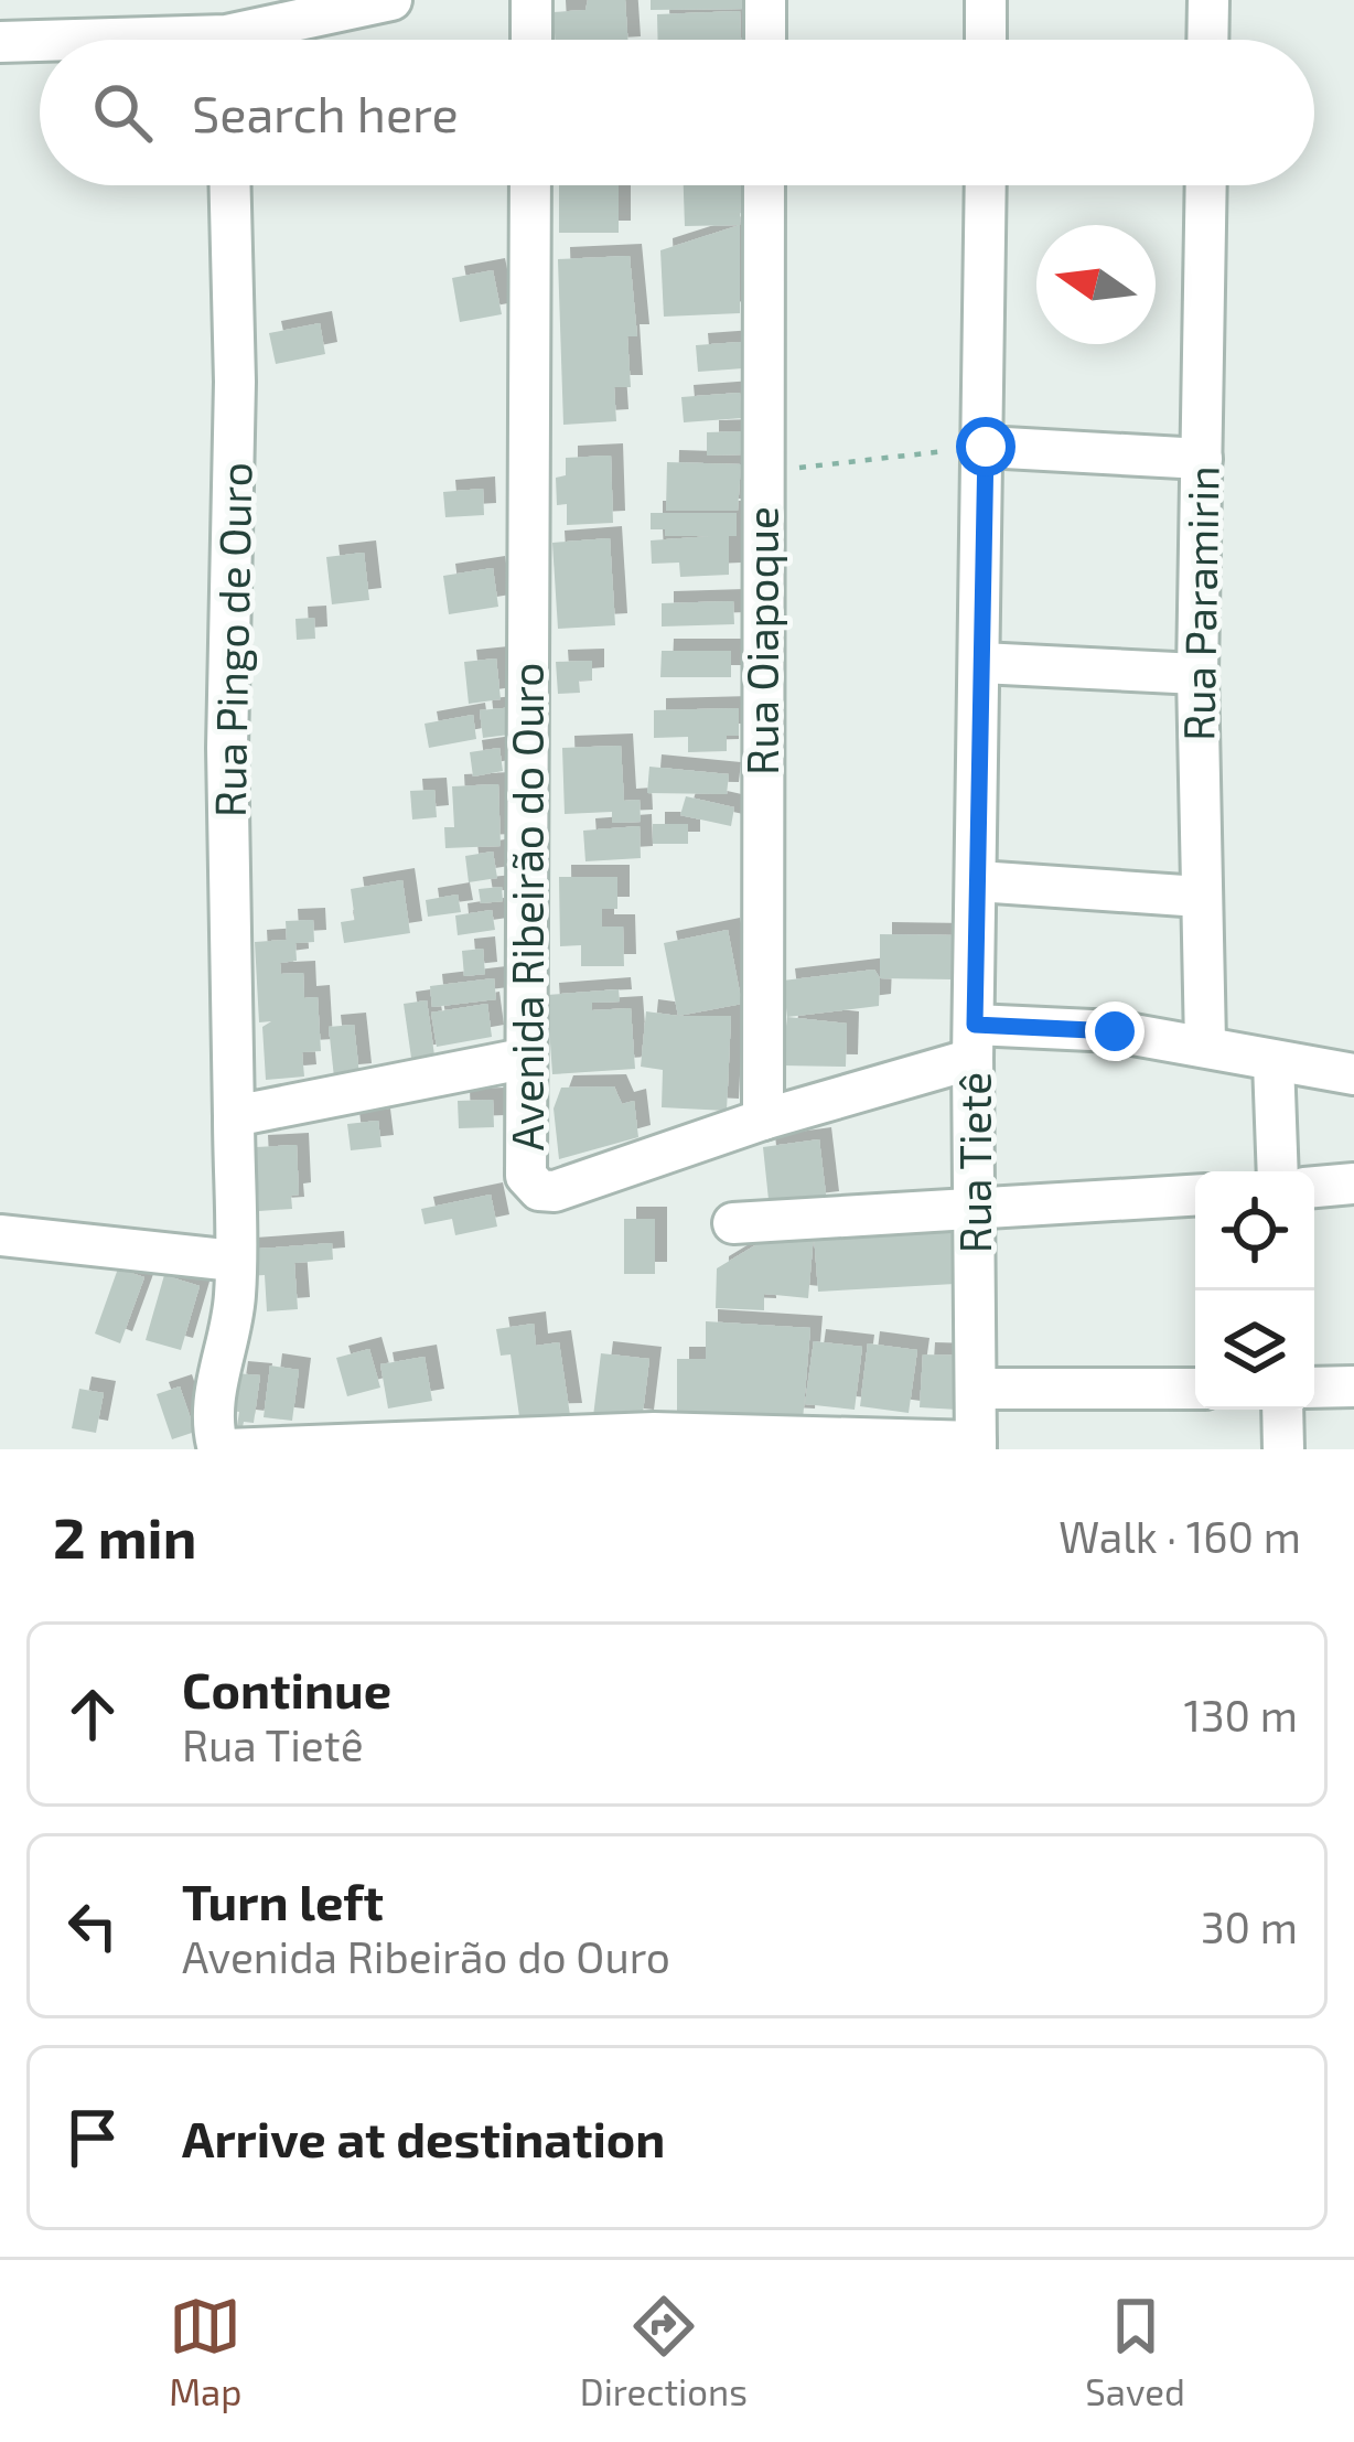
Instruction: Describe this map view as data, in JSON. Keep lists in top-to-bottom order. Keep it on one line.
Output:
{"streets":{"street":["Rua Paramirin","Rua Pingo de Ouro","Rua Oiapoque","Avenida Ribeirão do Ouro","Rua Tietê"]},"crossings":[["Rua Paramirin","Avenida Ribeirão do Ouro"],["Rua Oiapoque","Avenida Ribeirão do Ouro"],["Avenida Ribeirão do Ouro","Rua Tietê"]],"north":"left","page":{"search":"Search here","heading":["2 min","Walk · 160 m"],"list":[["Continue","Rua Tietê","130 m"],["Turn left","Avenida Ribeirão do Ouro","30 m"],"Arrive at destination"],"nav":["Map","Directions","Saved"]}}
